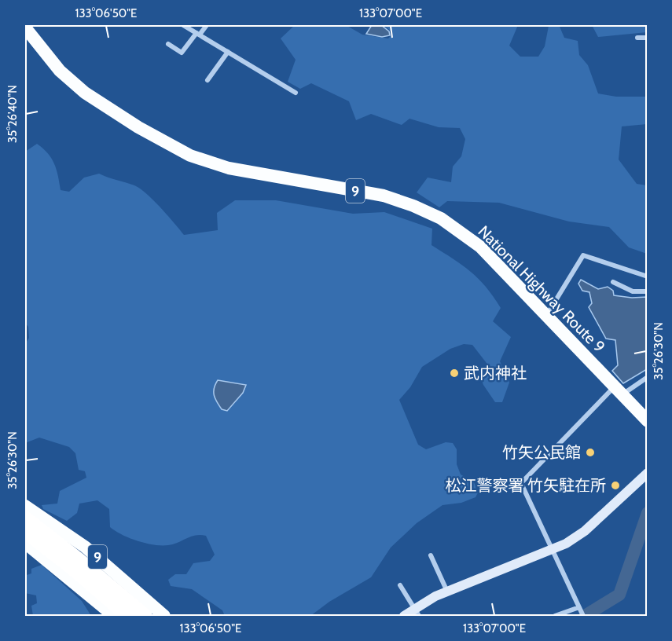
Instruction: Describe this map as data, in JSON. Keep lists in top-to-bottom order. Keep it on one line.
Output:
{"streets":{"highway":["9","National Highway Route 9"]},"places":["武内神社","竹矢公民館","松江警察署 竹矢駐在所"],"coordinates":["133°06'50\"E","133°07'00\"E","35°26'40\"N","35°26'30\"N"]}
